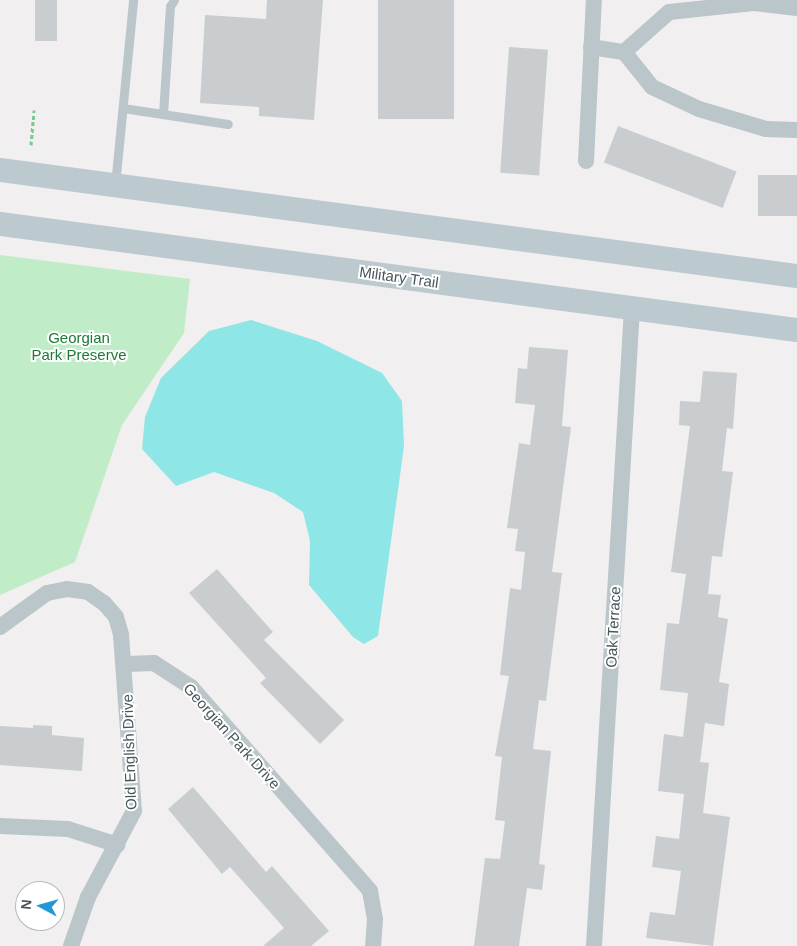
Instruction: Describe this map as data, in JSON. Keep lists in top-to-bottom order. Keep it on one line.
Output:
{"streets":{"main road":["Military Trail"],"street":["Oak Terrace","Georgian Park Drive","Old English Drive"]},"crossings":[["Military Trail","Oak Terrace"],["Georgian Park Drive","Old English Drive"]],"parks":["Georgian Park Preserve"],"north":"left"}
